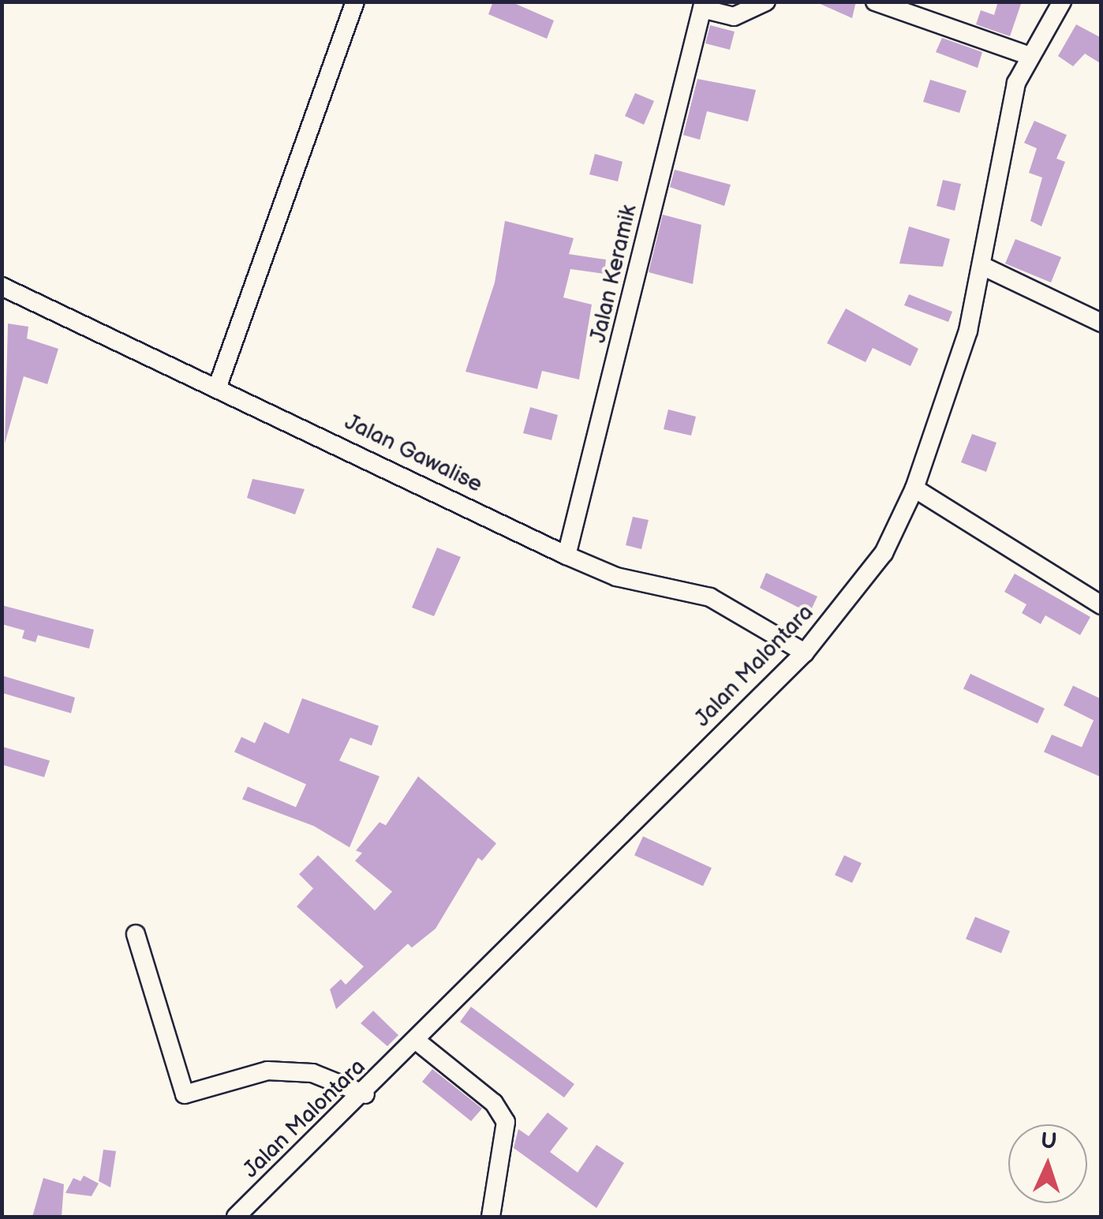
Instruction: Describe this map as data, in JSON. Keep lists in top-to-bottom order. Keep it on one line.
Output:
{"streets":{"street":["Jalan Keramik","Jalan Gawalise","Jalan Malontara"]},"crossings":[["Jalan Keramik","Jalan Gawalise"],["Jalan Gawalise","Jalan Malontara"]],"north":"top"}
